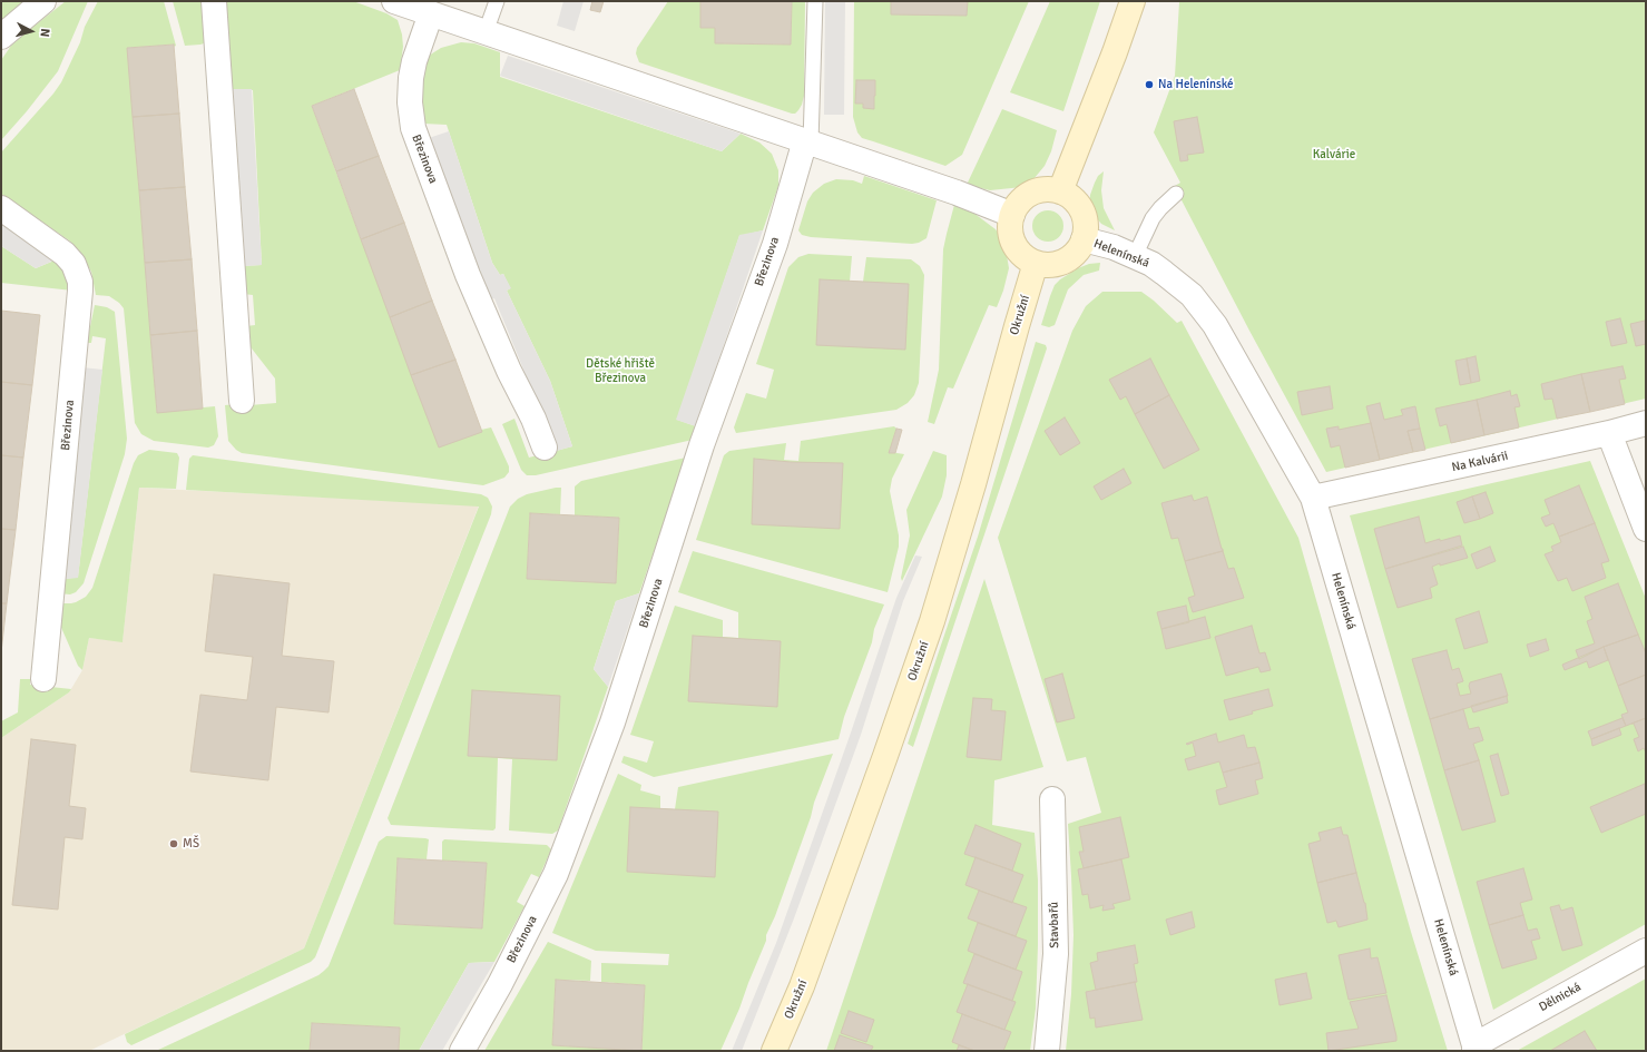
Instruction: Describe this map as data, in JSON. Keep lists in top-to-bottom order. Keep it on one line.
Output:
{"streets":{"street":["Březinova","Helenínská","Okružní","Na Kalvárii","Stavbařů","Dělnická"]},"crossings":[["Helenínská","Okružní"],["Helenínská","Na Kalvárii"],["Helenínská","Dělnická"]],"parks":["Kalvárie","Dětské hřiště Březinova"],"places":["Na Helenínské","MŠ"],"north":"right"}
